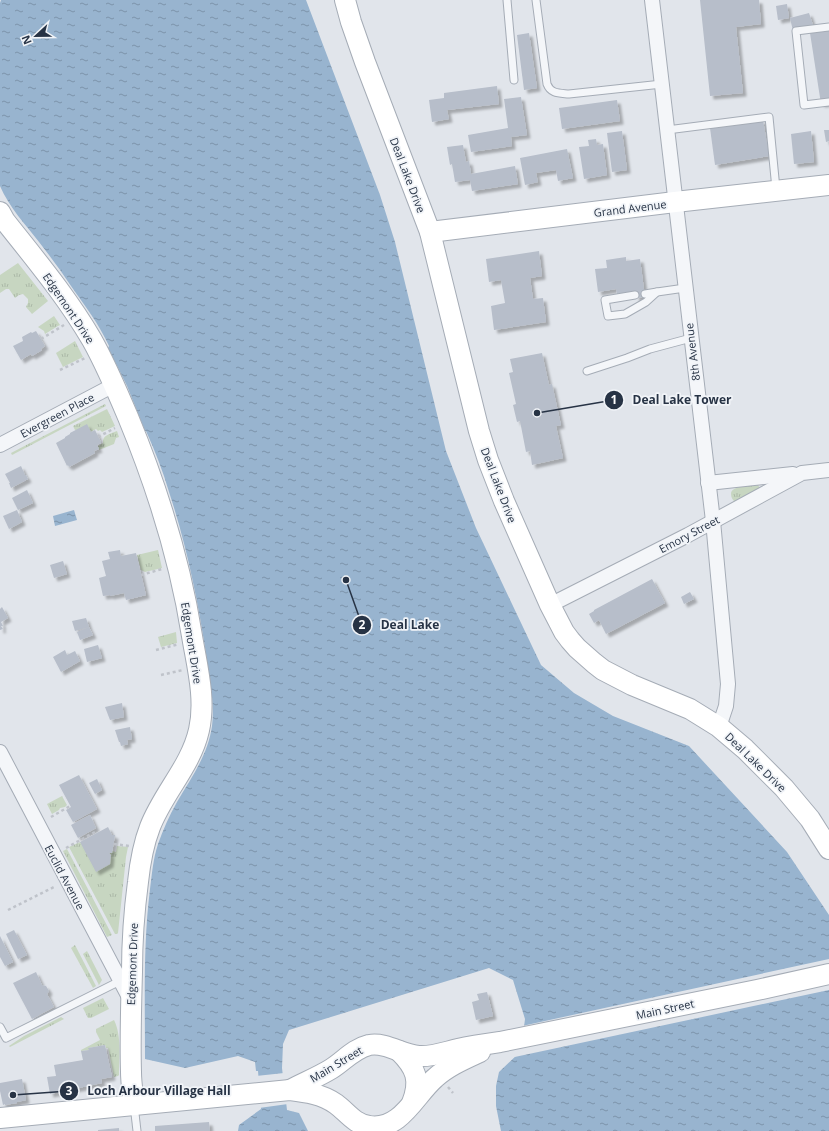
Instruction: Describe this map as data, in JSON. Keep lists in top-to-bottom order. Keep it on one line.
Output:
{"streets":{"street":["Deal Lake Drive","Grand Avenue","Edgemont Drive","8th Avenue","Evergreen Place","Emory Street","Euclid Avenue","Main Street"]},"crossings":[["Deal Lake Drive","Grand Avenue"],["Deal Lake Drive","8th Avenue"],["Deal Lake Drive","Emory Street"],["Grand Avenue","8th Avenue"],["Edgemont Drive","Evergreen Place"],["Edgemont Drive","Euclid Avenue"],["Edgemont Drive","Main Street"],["8th Avenue","Emory Street"]],"places":["Deal Lake Tower","Deal Lake","Loch Arbour Village Hall"],"north":"left"}
